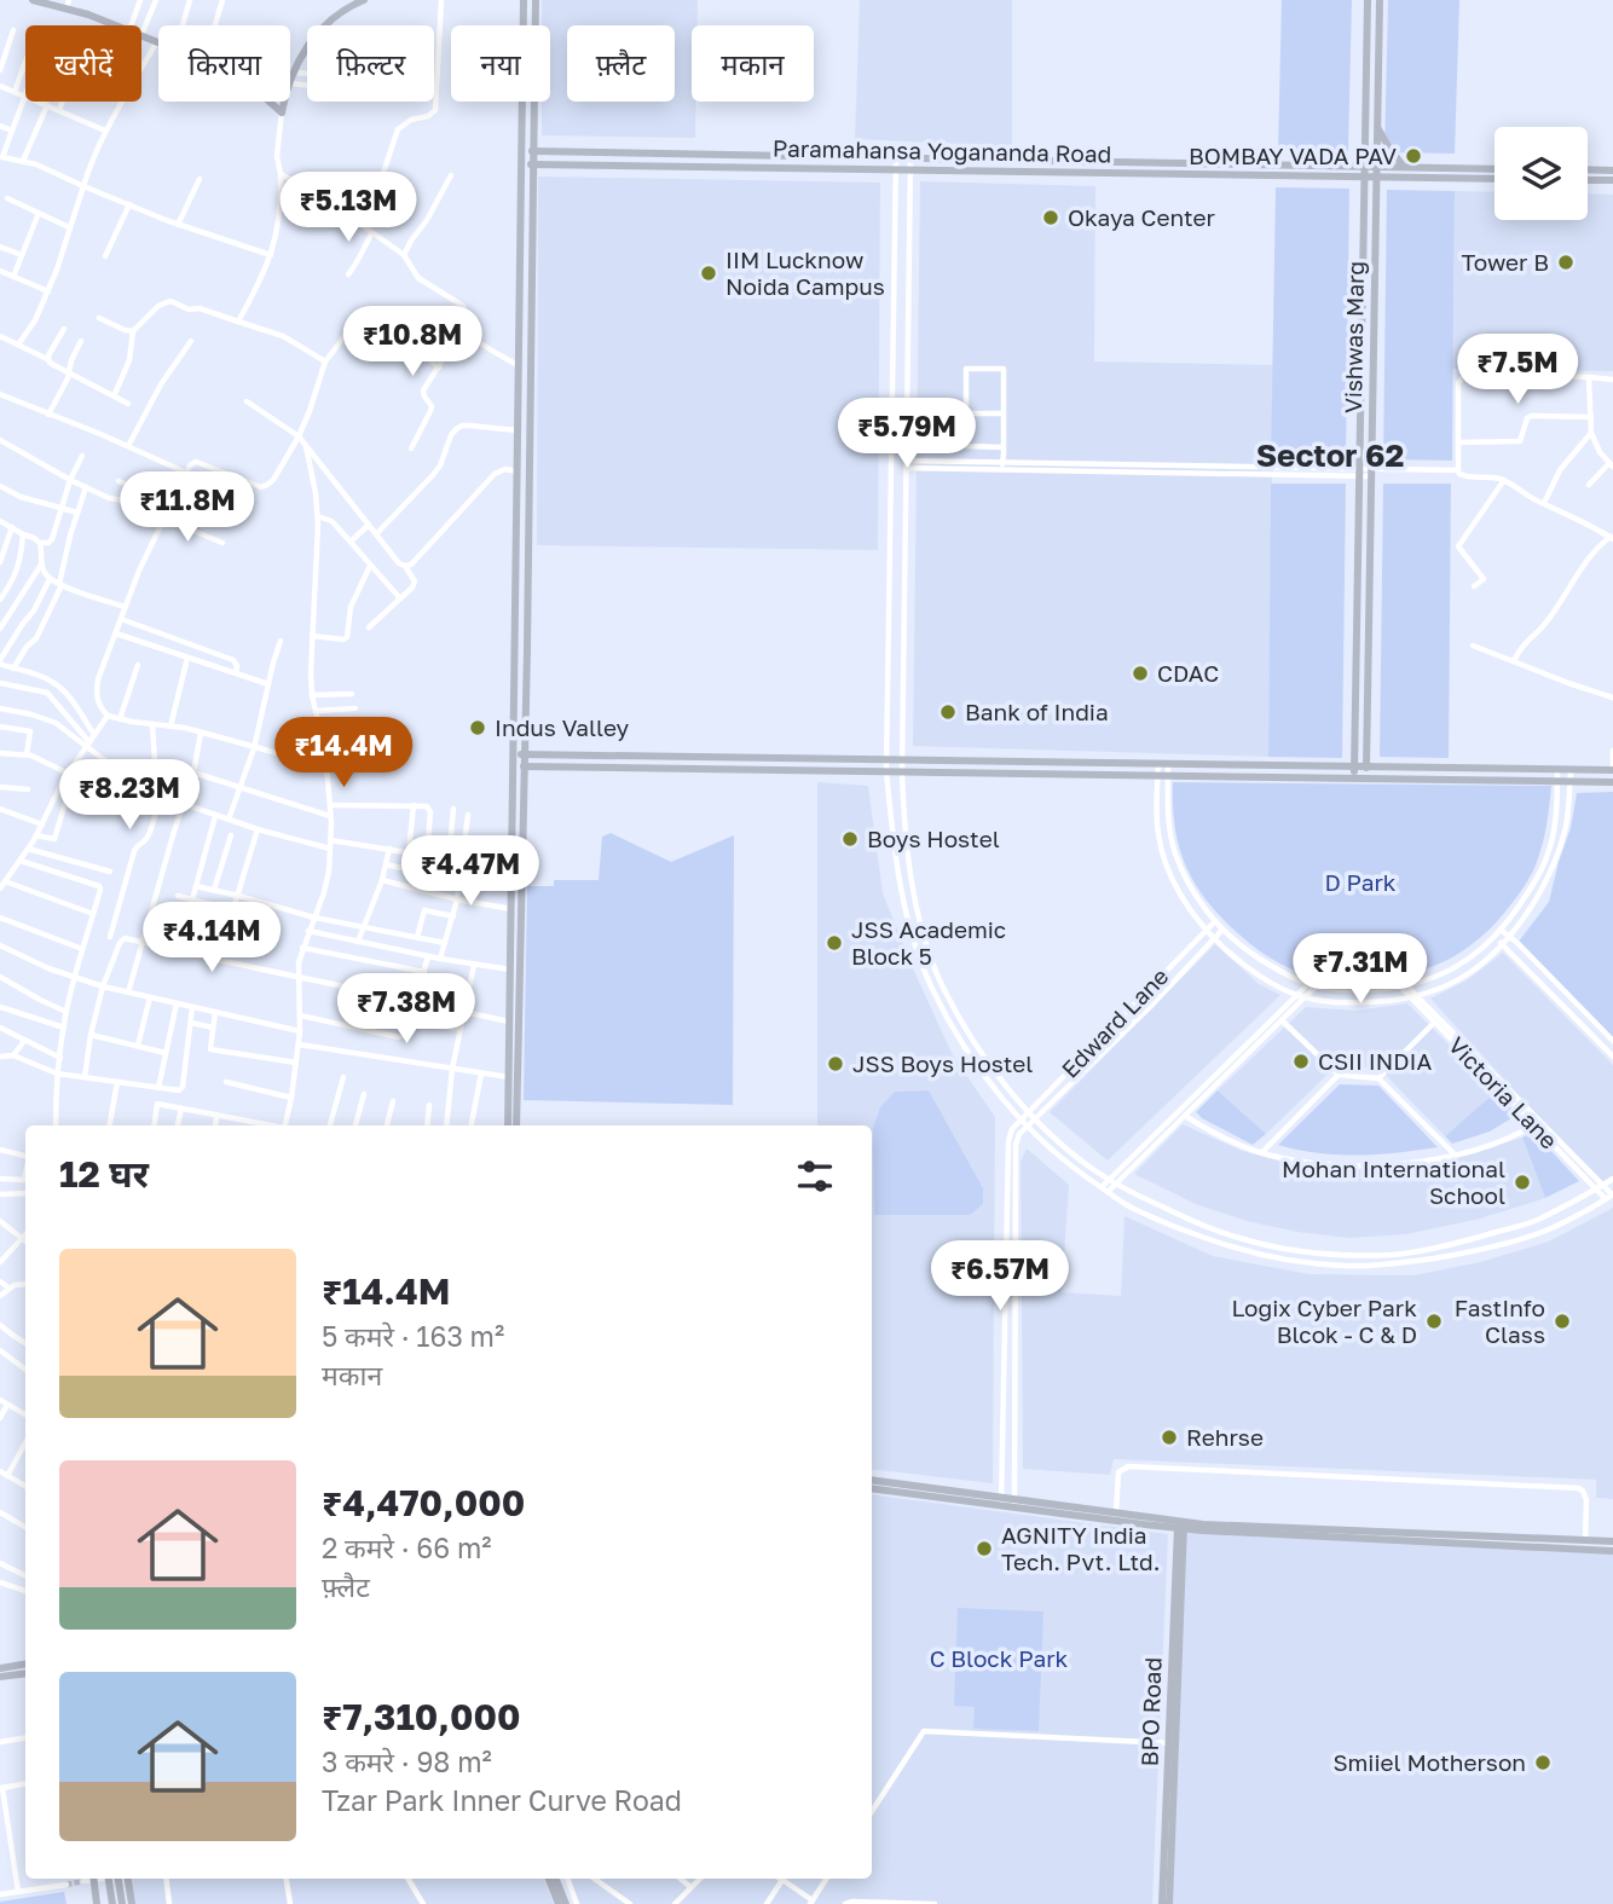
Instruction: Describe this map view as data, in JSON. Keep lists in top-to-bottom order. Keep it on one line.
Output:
{"streets":{"street":["Paramahansa Yogananda Road","Vishwas Marg","Edward Lane","Victoria Lane","BPO Road"]},"crossings":[["Paramahansa Yogananda Road","Vishwas Marg"]],"districts":["Sector 62"],"parks":["D Park","C Block Park"],"places":["BOMBAY VADA PAV","Okaya Center","Tower B","IIM Lucknow Noida Campus","CDAC","Bank of India","Indus Valley","Boys Hostel","JSS Academic Block 5","CSII INDIA","JSS Boys Hostel","Mohan International School","Logix Cyber Park Blcok - C & D","FastInfo Class","Rehrse","AGNITY India Tech. Pvt. Ltd.","Smiiel Motherson"],"page":{"chip":["खरीदें","किराया","फ़िल्टर","नया","फ़्लैट","मकान"],"price":["₹5.13M","₹10.8M","₹7.5M","₹5.79M","₹11.8M","₹14.4M","₹8.23M","₹4.47M","₹4.14M","₹7.31M","₹7.38M","₹6.57M"],"heading":"12 घर","list":[{"name":"₹14.4M","note":"5 कमरे · 163 m² · मकान"},{"name":"₹4,470,000","note":"2 कमरे · 66 m² · फ़्लैट"},{"name":"₹7,310,000","note":"3 कमरे · 98 m² · Tzar Park Inner Curve Road"}]}}
